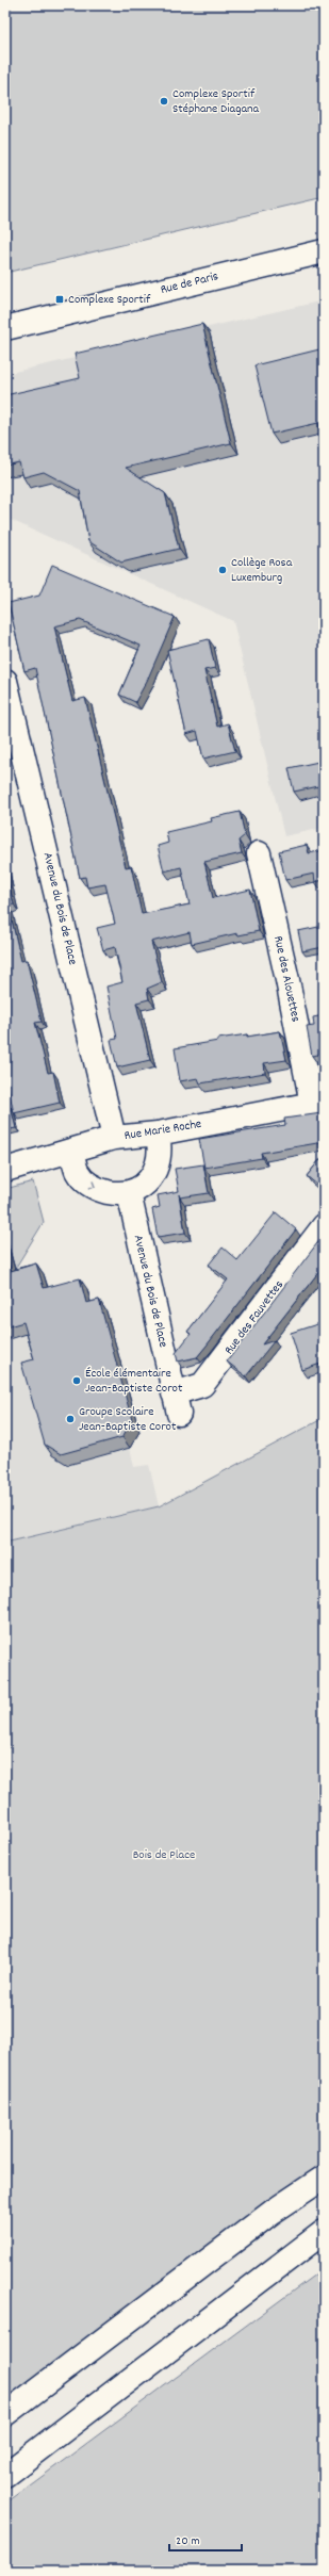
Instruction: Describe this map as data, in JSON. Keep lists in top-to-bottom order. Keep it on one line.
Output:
{"streets":{"street":["Rue de Paris","Avenue du Bois de Place","Rue des Alouettes","Rue Marie Roche","Rue des Fauvettes"]},"crossings":[["Avenue du Bois de Place","Rue Marie Roche"],["Avenue du Bois de Place","Rue des Fauvettes"],["Rue des Alouettes","Rue Marie Roche"]],"parks":["Bois de Place"],"places":{"other":["Complexe Sportif Stéphane Diagana","Collège Rosa Luxemburg","École élémentaire Jean-Baptiste Corot","Groupe Scolaire Jean-Baptiste Corot"],"transit":["Complexe Sportif"]},"scale_bar":"20 m"}
